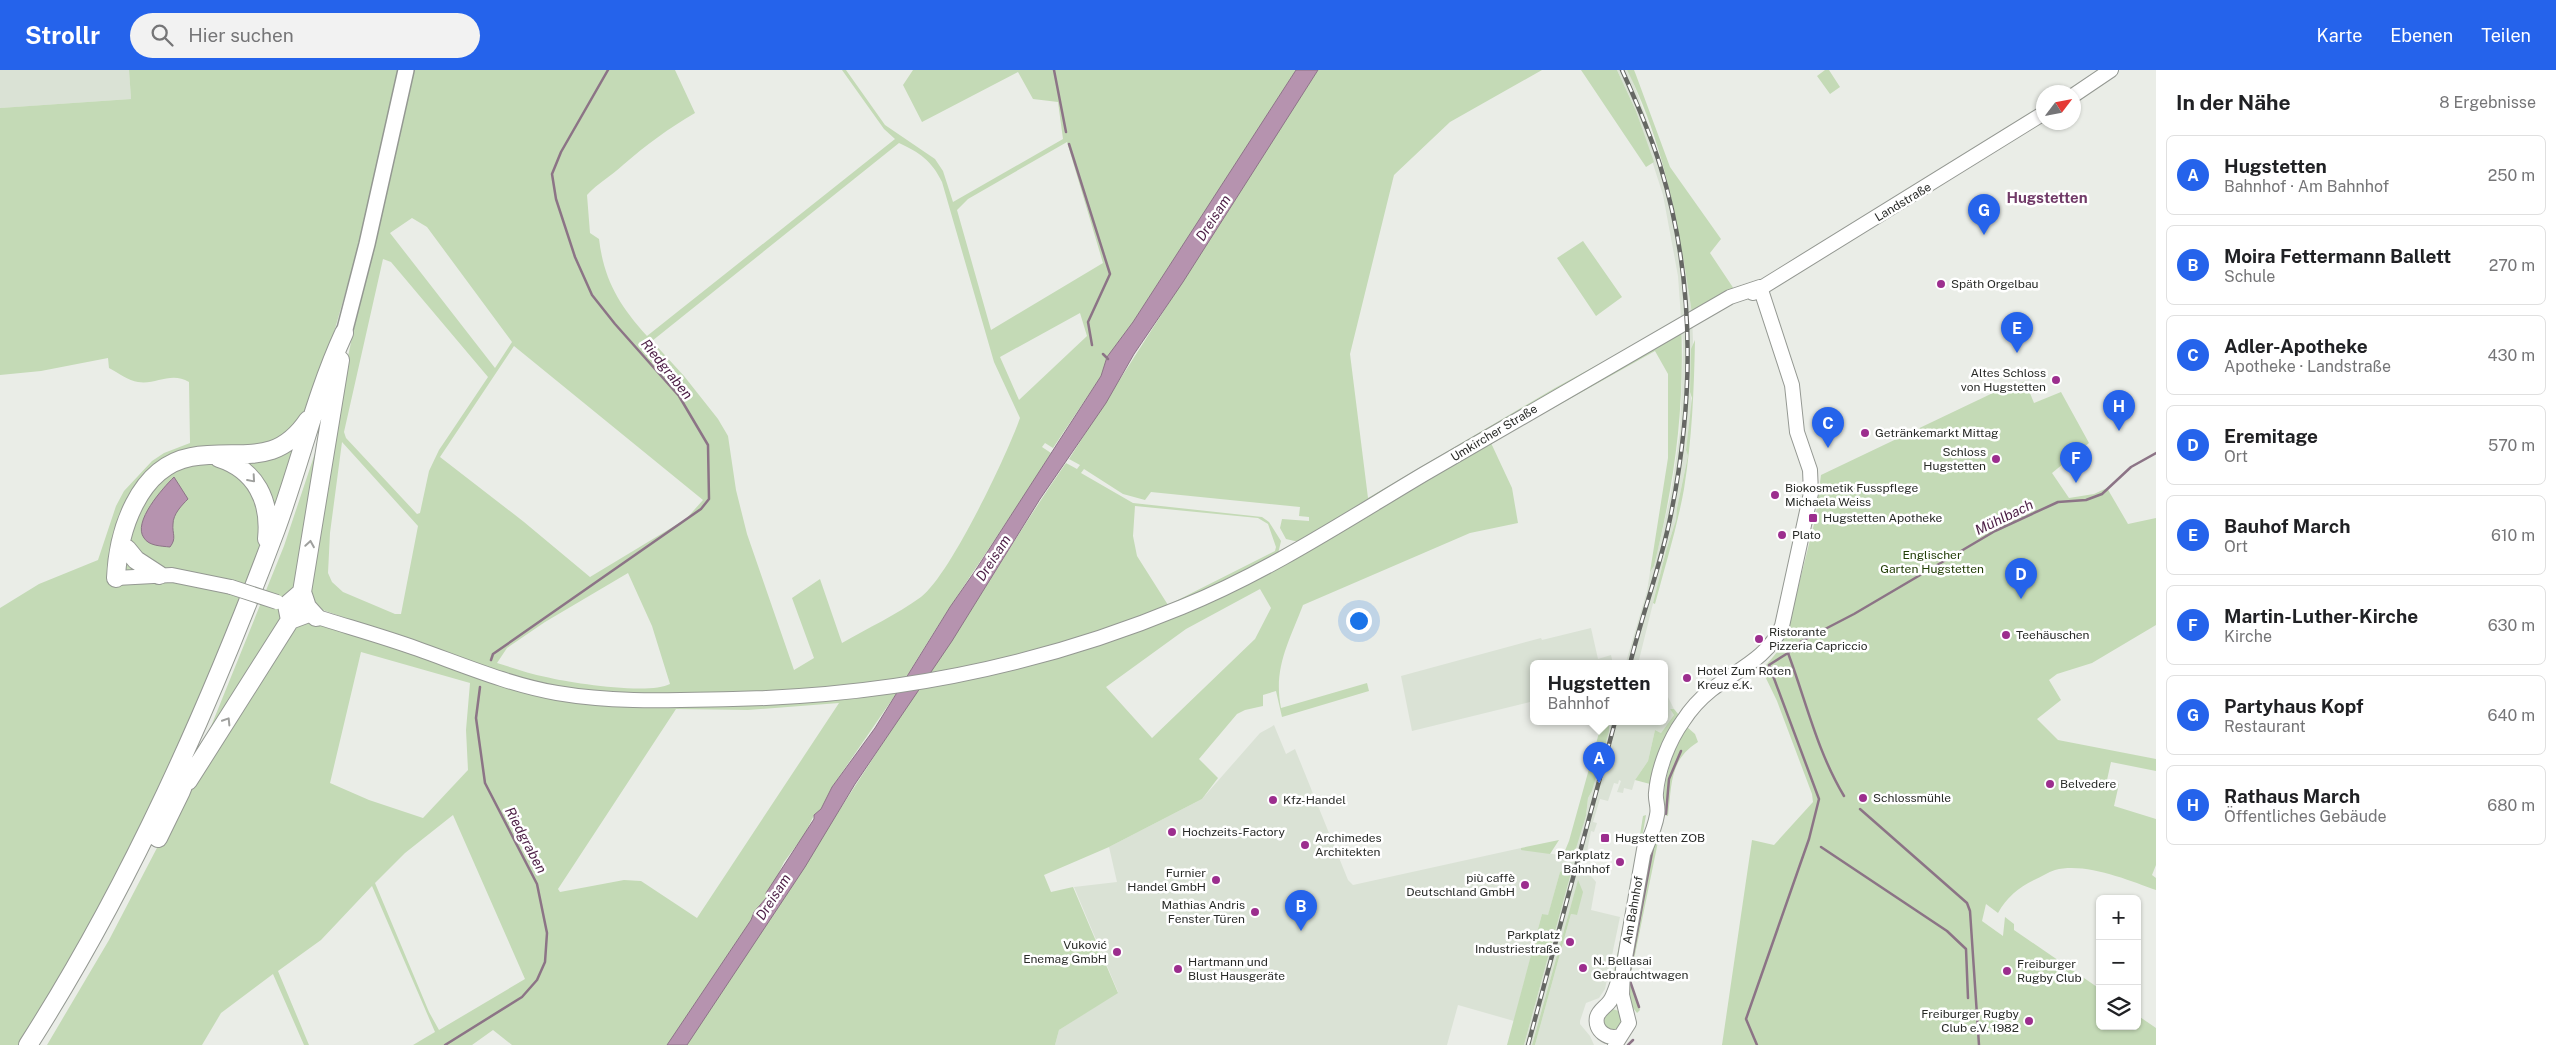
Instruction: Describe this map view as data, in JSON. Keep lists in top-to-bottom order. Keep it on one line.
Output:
{"streets":{"main road":["Landstraße","Umkircher Straße","Am Bahnhof"]},"crossings":[["Landstraße","Umkircher Straße"]],"districts":["Hugstetten"],"water":["Dreisam","Riedgraben","Mühlbach"],"parks":["Englischer Garten Hugstetten"],"places":{"other":["Späth Orgelbau","Altes Schloss von Hugstetten","Getränkemarkt Mittag","Schloss Hugstetten","Biokosmetik Fusspflege Michaela Weiss","Plato","Teehäuschen","Ristorante Pizzeria Capriccio","Hotel Zum Roten Kreuz e.K.","Belvedere","Schlossmühle","Kfz-Handel","Hochzeits-Factory","Archimedes Architekten","Parkplatz Bahnhof","Furnier Handel GmbH","più caffè Deutschland GmbH","Mathias Andris Fenster Türen","Parkplatz Industriestraße","Vuković Enemag GmbH","N. Bellasai Gebrauchtwagen","Hartmann und Blust Hausgeräte","Freiburger Rugby Club","Freiburger Rugby Club e.V. 1982"],"transit":["Hugstetten Apotheke","Hugstetten ZOB"]},"north":"top right","page":{"header":"Strollr","search":"Hier suchen","nav":["Karte","Ebenen","Teilen"],"heading":["In der Nähe","8 Ergebnisse"],"list":[{"mark":"A","name":"Hugstetten","note":"Bahnhof · Am Bahnhof","value":"250 m"},{"mark":"B","name":"Moira Fettermann Ballett","note":"Schule","value":"270 m"},{"mark":"C","name":"Adler-Apotheke","note":"Apotheke · Landstraße","value":"430 m"},{"mark":"D","name":"Eremitage","note":"Ort","value":"570 m"},{"mark":"E","name":"Bauhof March","note":"Ort","value":"610 m"},{"mark":"F","name":"Martin-Luther-Kirche","note":"Kirche","value":"630 m"},{"mark":"G","name":"Partyhaus Kopf","note":"Restaurant","value":"640 m"},{"mark":"H","name":"Rathaus March","note":"Öffentliches Gebäude","value":"680 m"}],"pins":["G","E","H","C","F","D","A","B"],"popup":["Hugstetten","Bahnhof"],"map_buttons":["+","−"]}}
